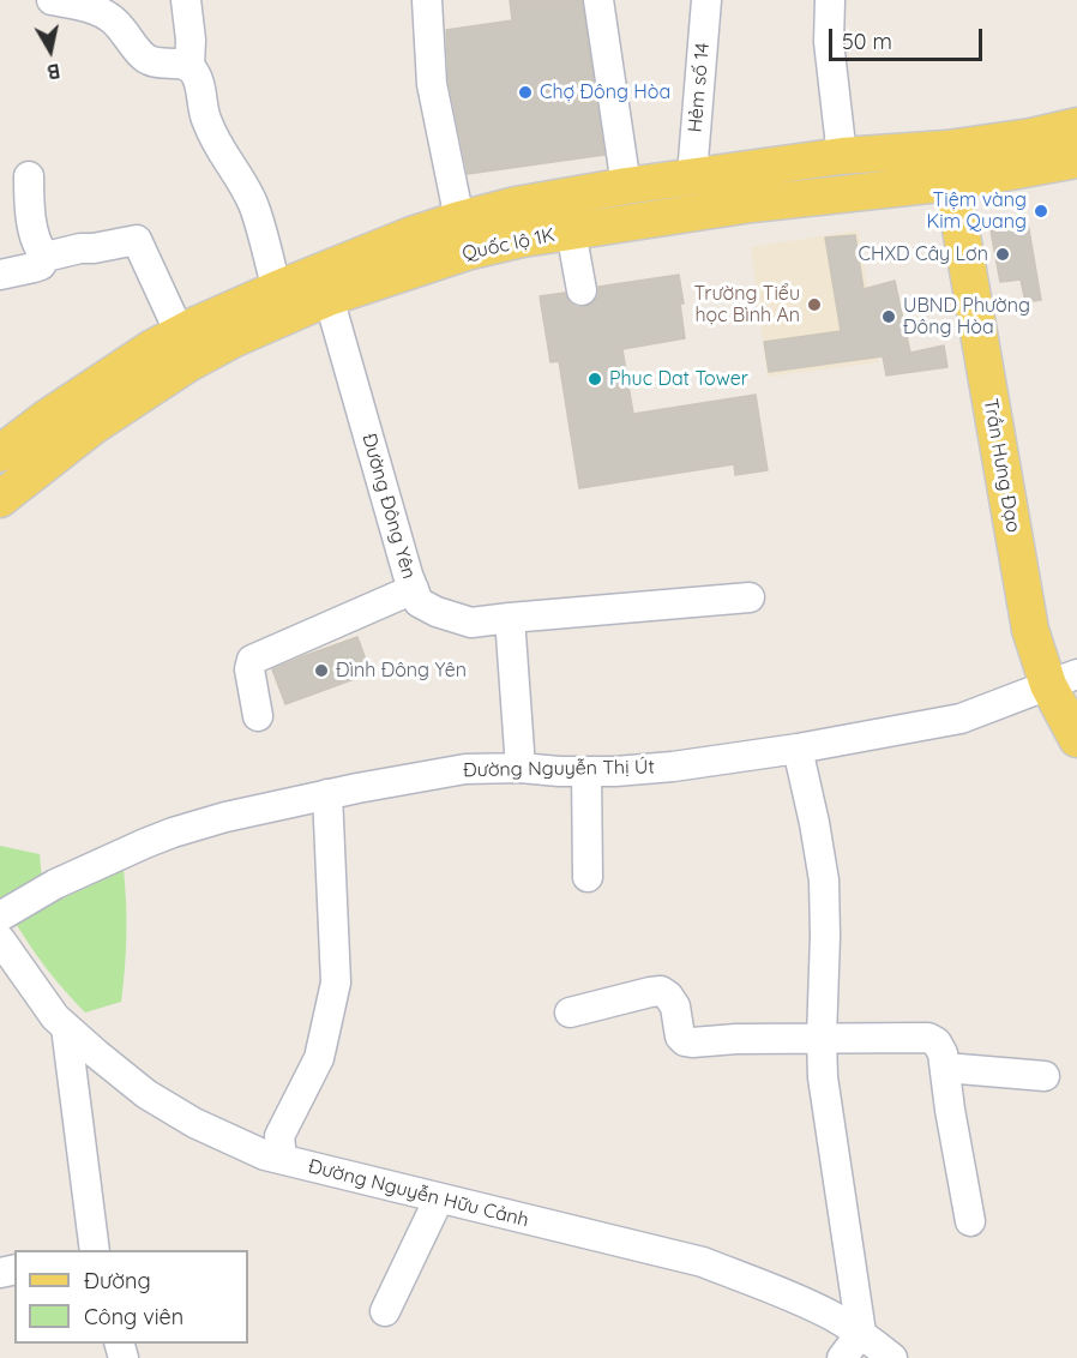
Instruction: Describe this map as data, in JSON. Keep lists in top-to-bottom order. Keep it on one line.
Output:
{"streets":{"main road":["Quốc lộ 1K","Trần Hưng Đạo"],"street":["Hẻm số 14","Đường Đông Yên","Đường Nguyễn Thị Út","Đường Nguyễn Hữu Cảnh"]},"crossings":[["Hẻm số 14","Quốc lộ 1K"],["Quốc lộ 1K","Trần Hưng Đạo"],["Quốc lộ 1K","Đường Đông Yên"],["Trần Hưng Đạo","Đường Nguyễn Thị Út"]],"places":["Chợ Đông Hòa","Tiệm vàng Kim Quang","CHXD Cây Lơn","Trường Tiểu học Bình An","UBND Phường Đông Hòa","Phuc Dat Tower","Đình Đông Yên"],"legend":["Đường","Công viên"],"scale_bar":"50 m","north":"bottom"}
